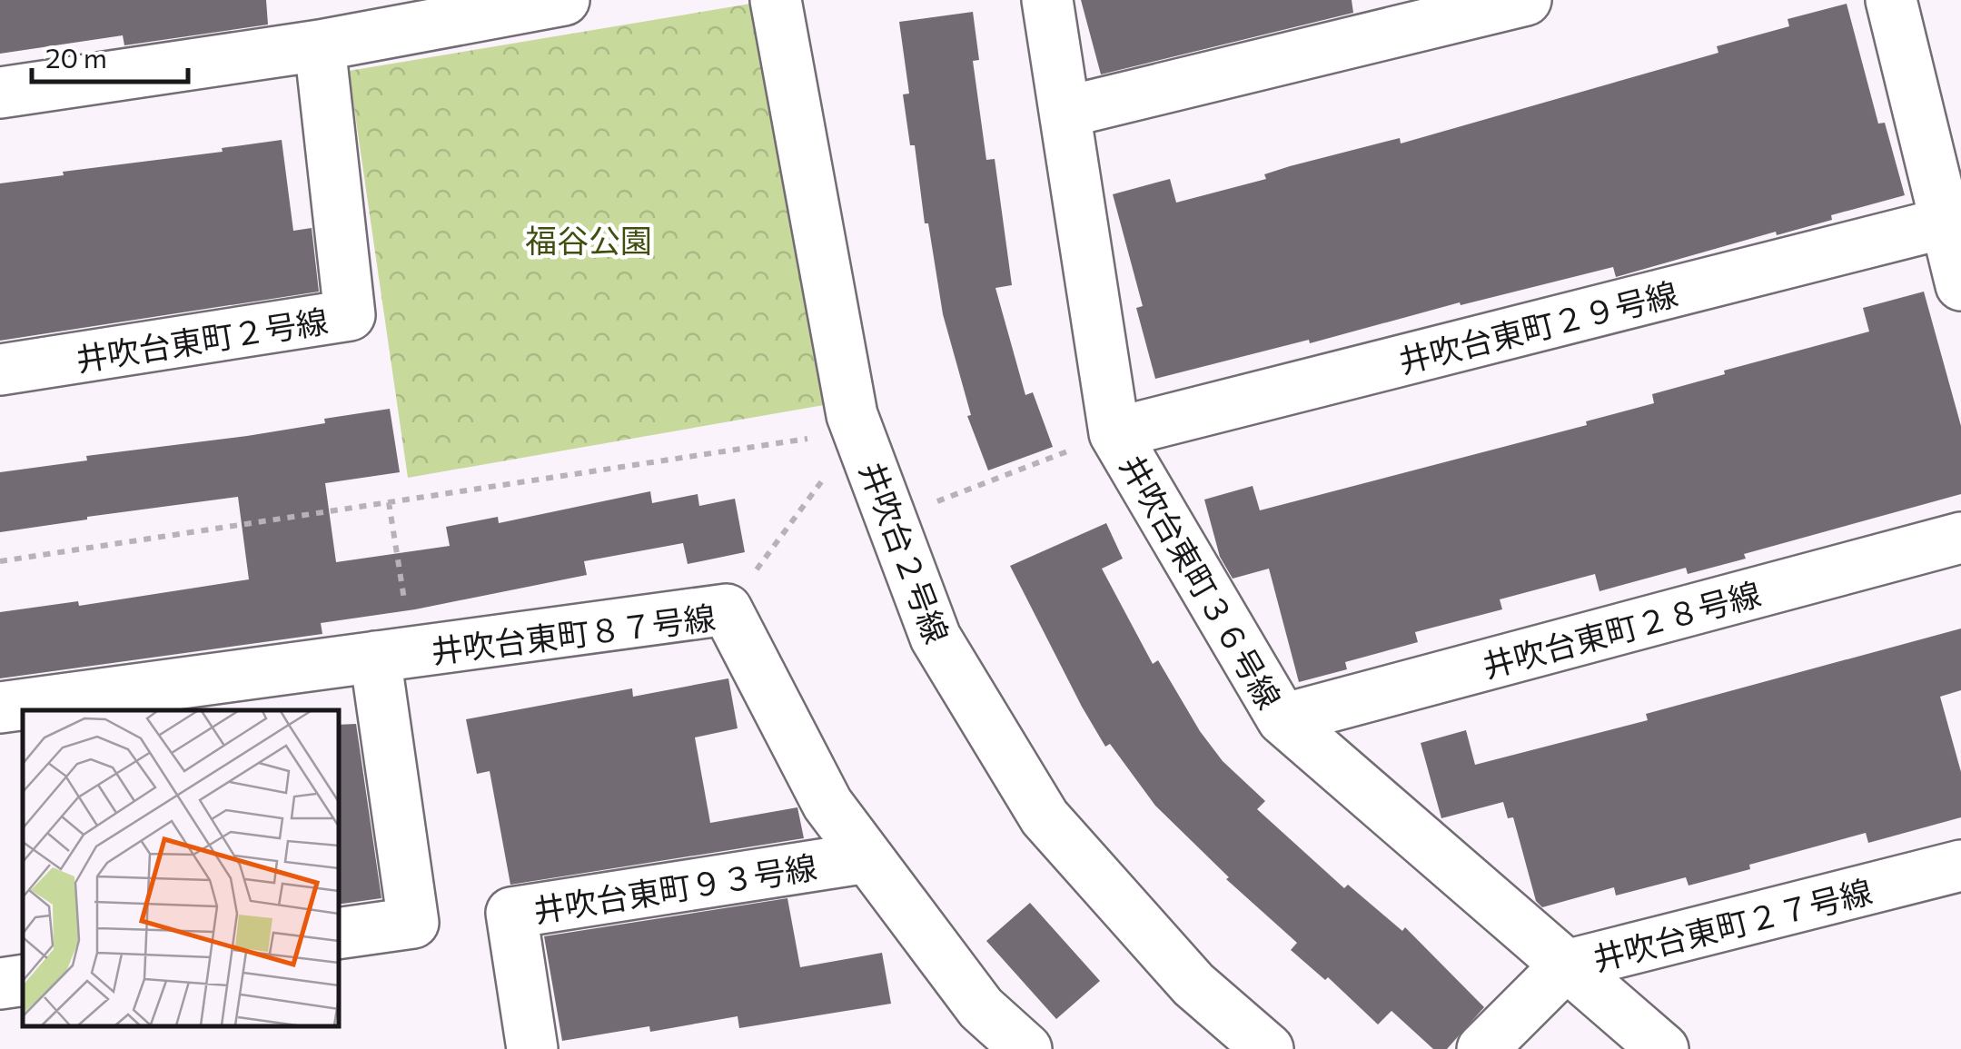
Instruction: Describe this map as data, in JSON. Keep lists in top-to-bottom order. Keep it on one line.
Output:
{"streets":{"street":["井吹台東町２９号線","井吹台東町２号線","井吹台２号線","井吹台東町３６号線","井吹台東町２８号線","井吹台東町８７号線","井吹台東町９３号線","井吹台東町２７号線"]},"crossings":[["井吹台東町２９号線","井吹台東町３６号線"],["井吹台東町３６号線","井吹台東町２８号線"],["井吹台東町３６号線","井吹台東町２７号線"],["井吹台東町８７号線","井吹台東町９３号線"]],"parks":["福谷公園"],"scale_bar":"20 m"}
